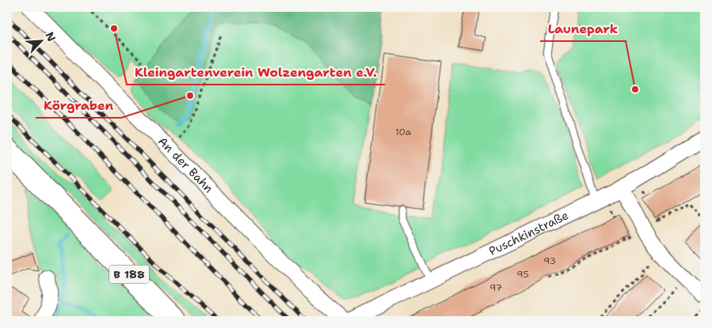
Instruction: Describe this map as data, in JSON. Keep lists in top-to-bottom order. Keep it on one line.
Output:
{"streets":{"main road":["B 188"],"street":["An der Bahn","Puschkinstraße"]},"crossings":[["An der Bahn","Puschkinstraße"]],"places":["Kleingartenverein Wolzengarten e.V.","Launepark","Körgraben"],"house_numbers":["10a","93","95","97"],"north":"top right"}
